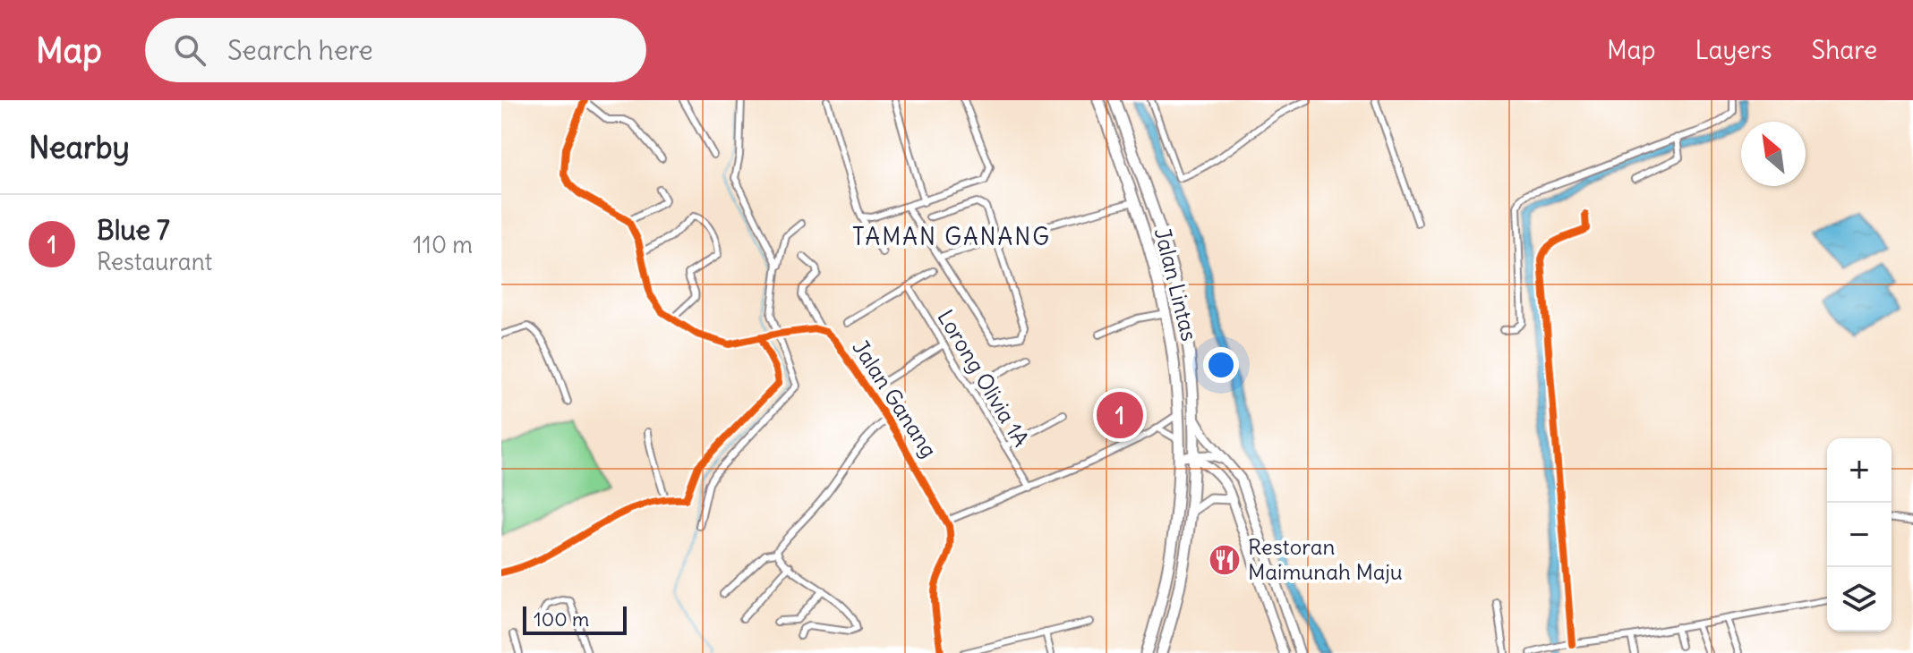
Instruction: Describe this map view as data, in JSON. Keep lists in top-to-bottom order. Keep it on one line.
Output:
{"streets":{"highway":["Jalan Lintas"],"street":["Lorong Olivia 1A","Jalan Ganang"]},"districts":["TAMAN GANANG"],"places":{"restaurant":["Restoran Maimunah Maju"]},"scale_bar":"100 m","north":"top left","page":{"header":"Map","search":"Search here","nav":["Map","Layers","Share"],"heading":"Nearby","list":[{"mark":"1","name":"Blue 7","note":"Restaurant","value":"110 m"}],"pins":"1","map_buttons":["+","−"],"scale":"100 m"}}
